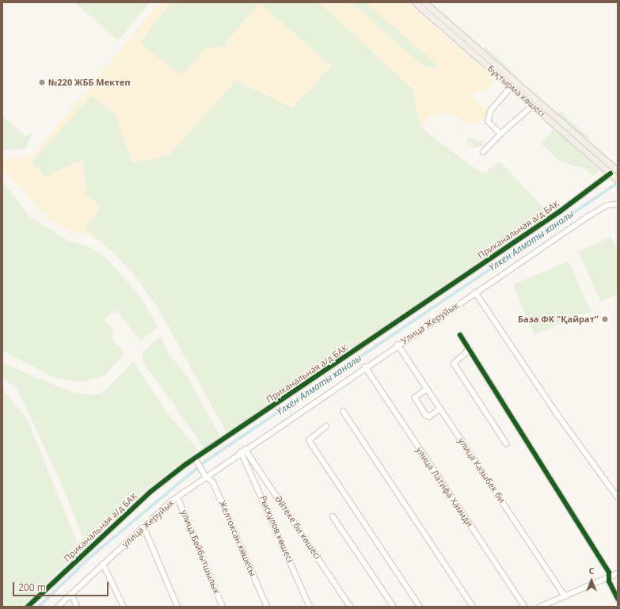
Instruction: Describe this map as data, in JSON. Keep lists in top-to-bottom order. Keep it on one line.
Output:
{"streets":{"main road":["Бұқтырма көшесі","Приканальная а/д БАК"],"street":["Улица Жеруйык","улица Казыбек би","улица Латифа Хамиди","улица Жеруйык","Әйтеке би көшесі","Рысқұлов көшесі","Желтоксан көшесы","улица Бейбытшылык"]},"crossings":[["Бұқтырма көшесі","Приканальная а/д БАК"],["Приканальная а/д БАК","Желтоксан көшесы"],["Улица Жеруйык","улица Казыбек би"],["Улица Жеруйык","улица Латифа Хамиди"],["Улица Жеруйык","улица Жеруйык"],["Улица Жеруйык","Әйтеке би көшесі"],["Улица Жеруйык","Рысқұлов көшесі"],["улица Жеруйык","Әйтеке би көшесі"],["улица Жеруйык","Рысқұлов көшесі"],["улица Жеруйык","Желтоксан көшесы"],["улица Жеруйык","улица Бейбытшылык"],["Әйтеке би көшесі","Рысқұлов көшесі"]],"water":["Үлкен Алматы каналы"],"places":["№220 ЖББ Мектеп","База ФК \"Қайрат\""],"scale_bar":"200 m","north":"top"}
